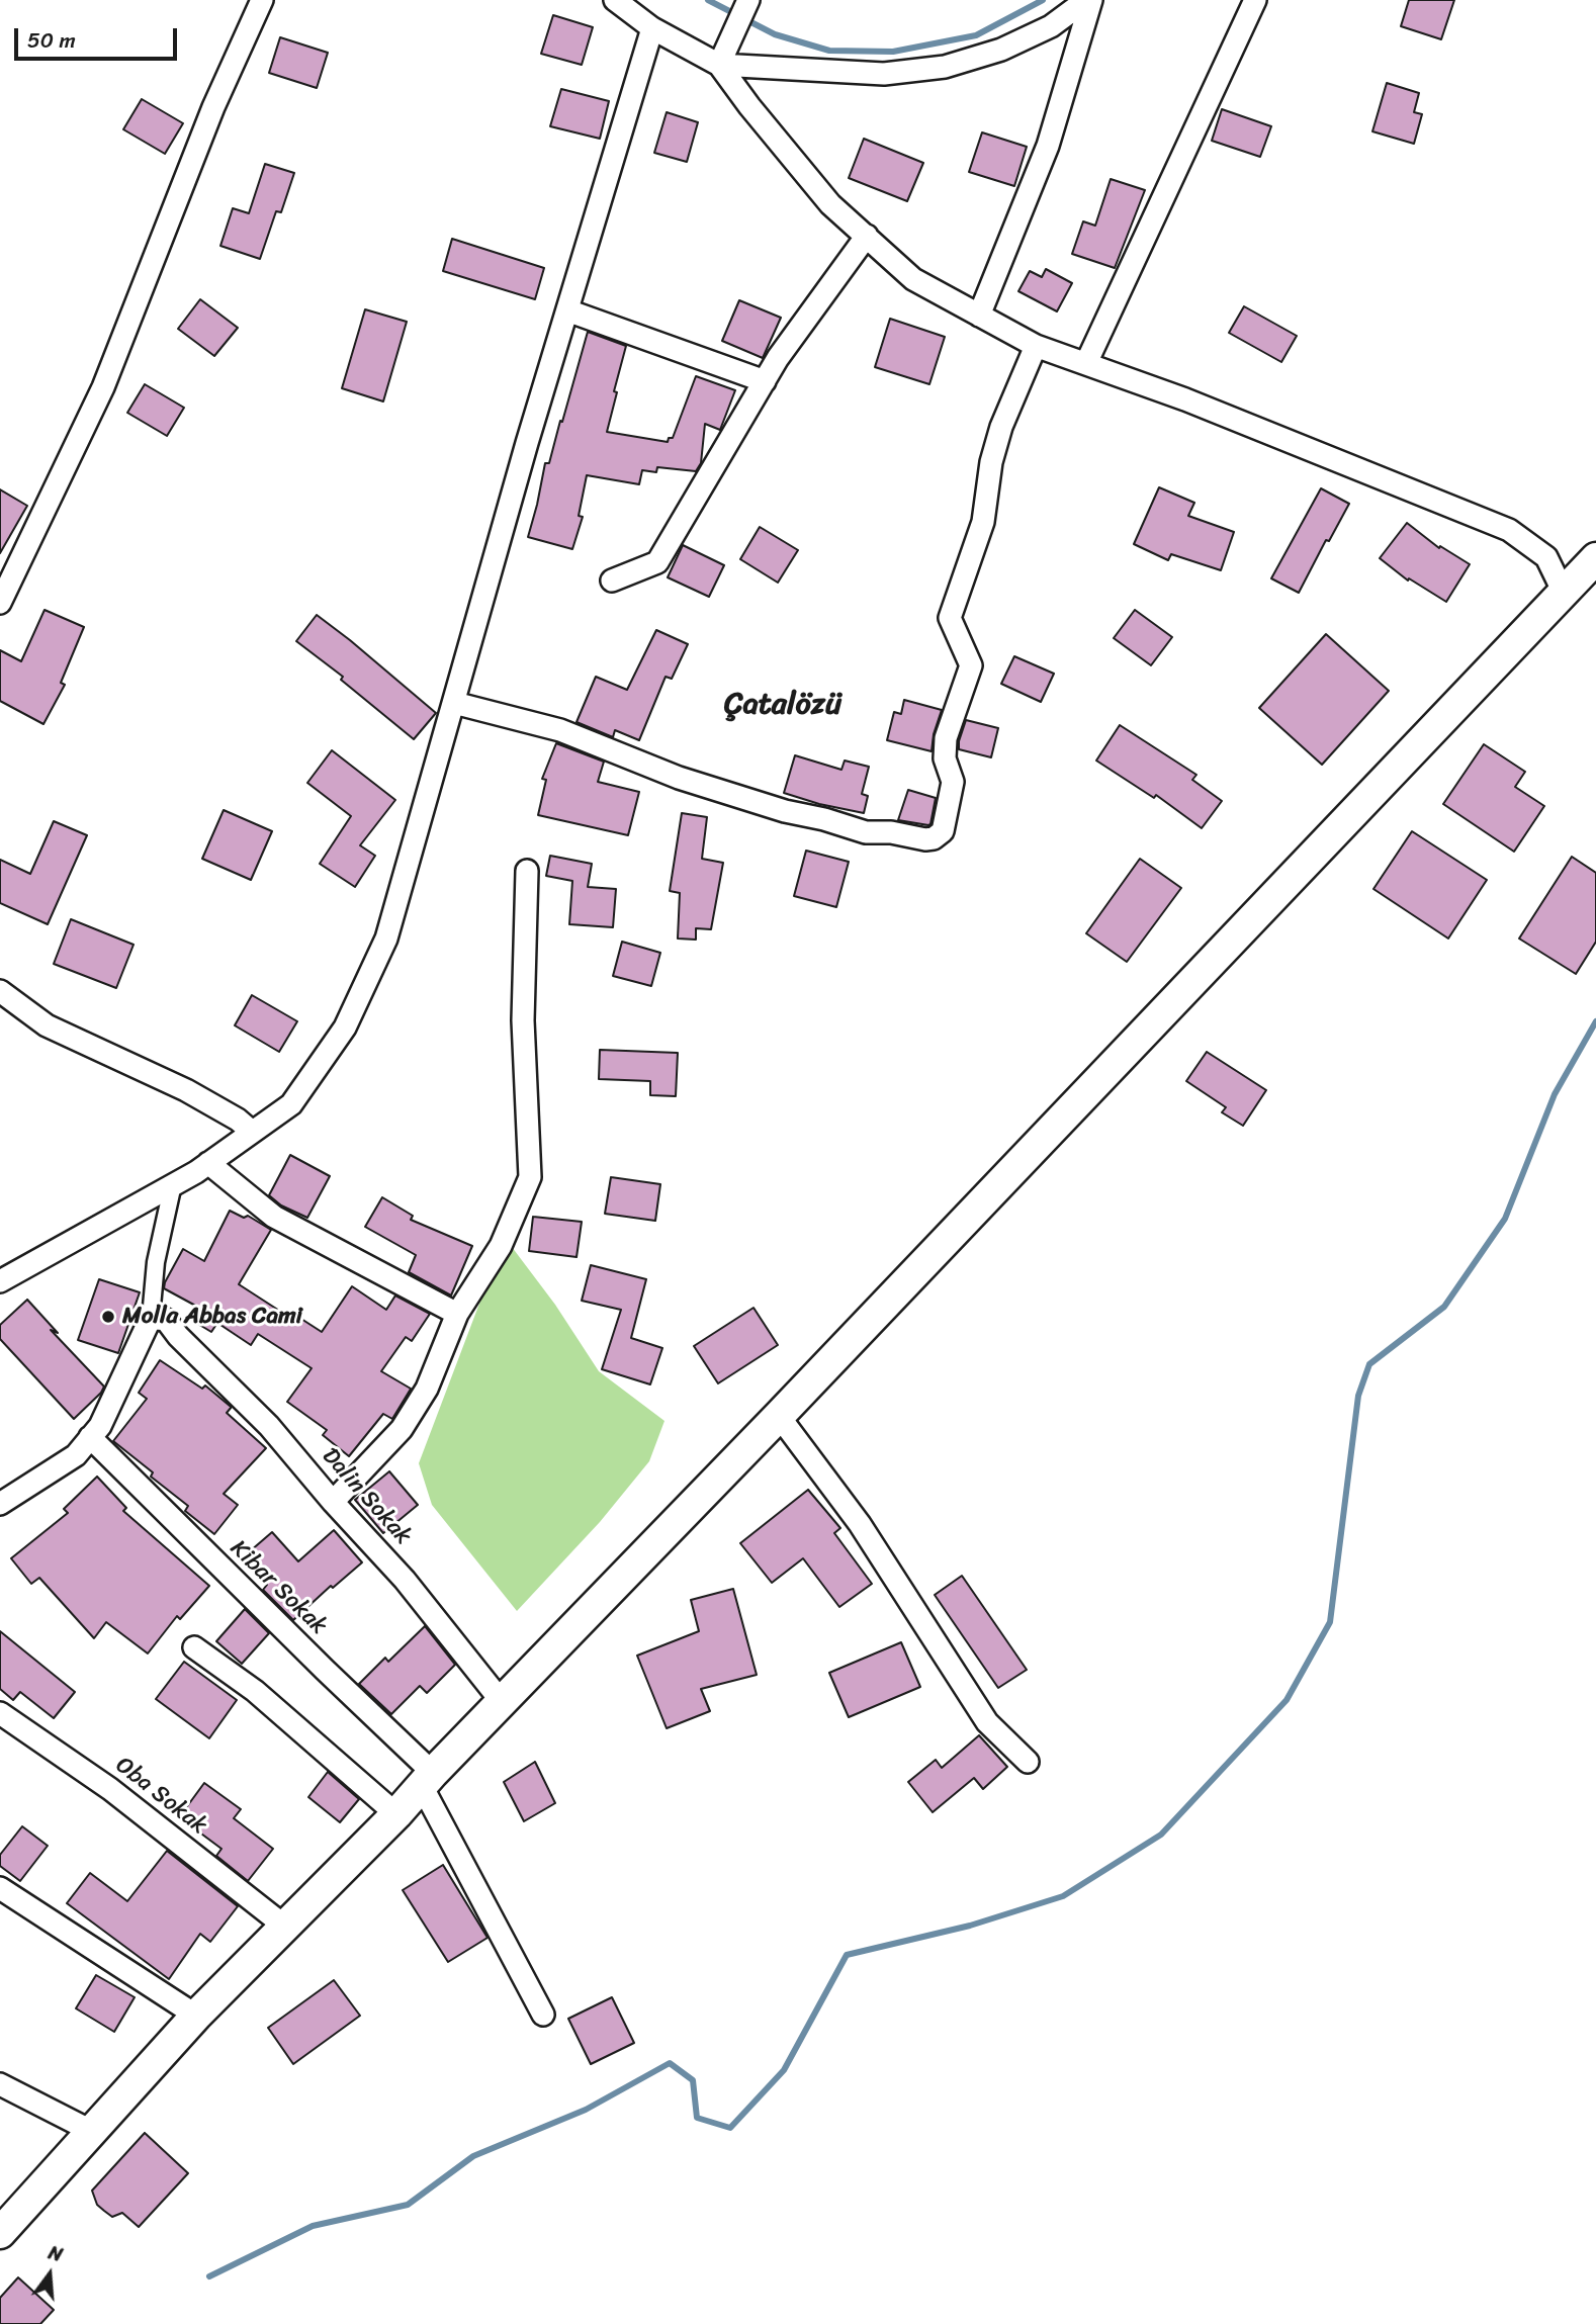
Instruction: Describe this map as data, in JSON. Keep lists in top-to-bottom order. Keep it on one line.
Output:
{"streets":{"street":["Dalin Sokak","Kibar Sokak","Oba Sokak"]},"districts":["Çatalözü"],"places":["Molla Abbas Cami"],"scale_bar":"50 m","north":"top"}
